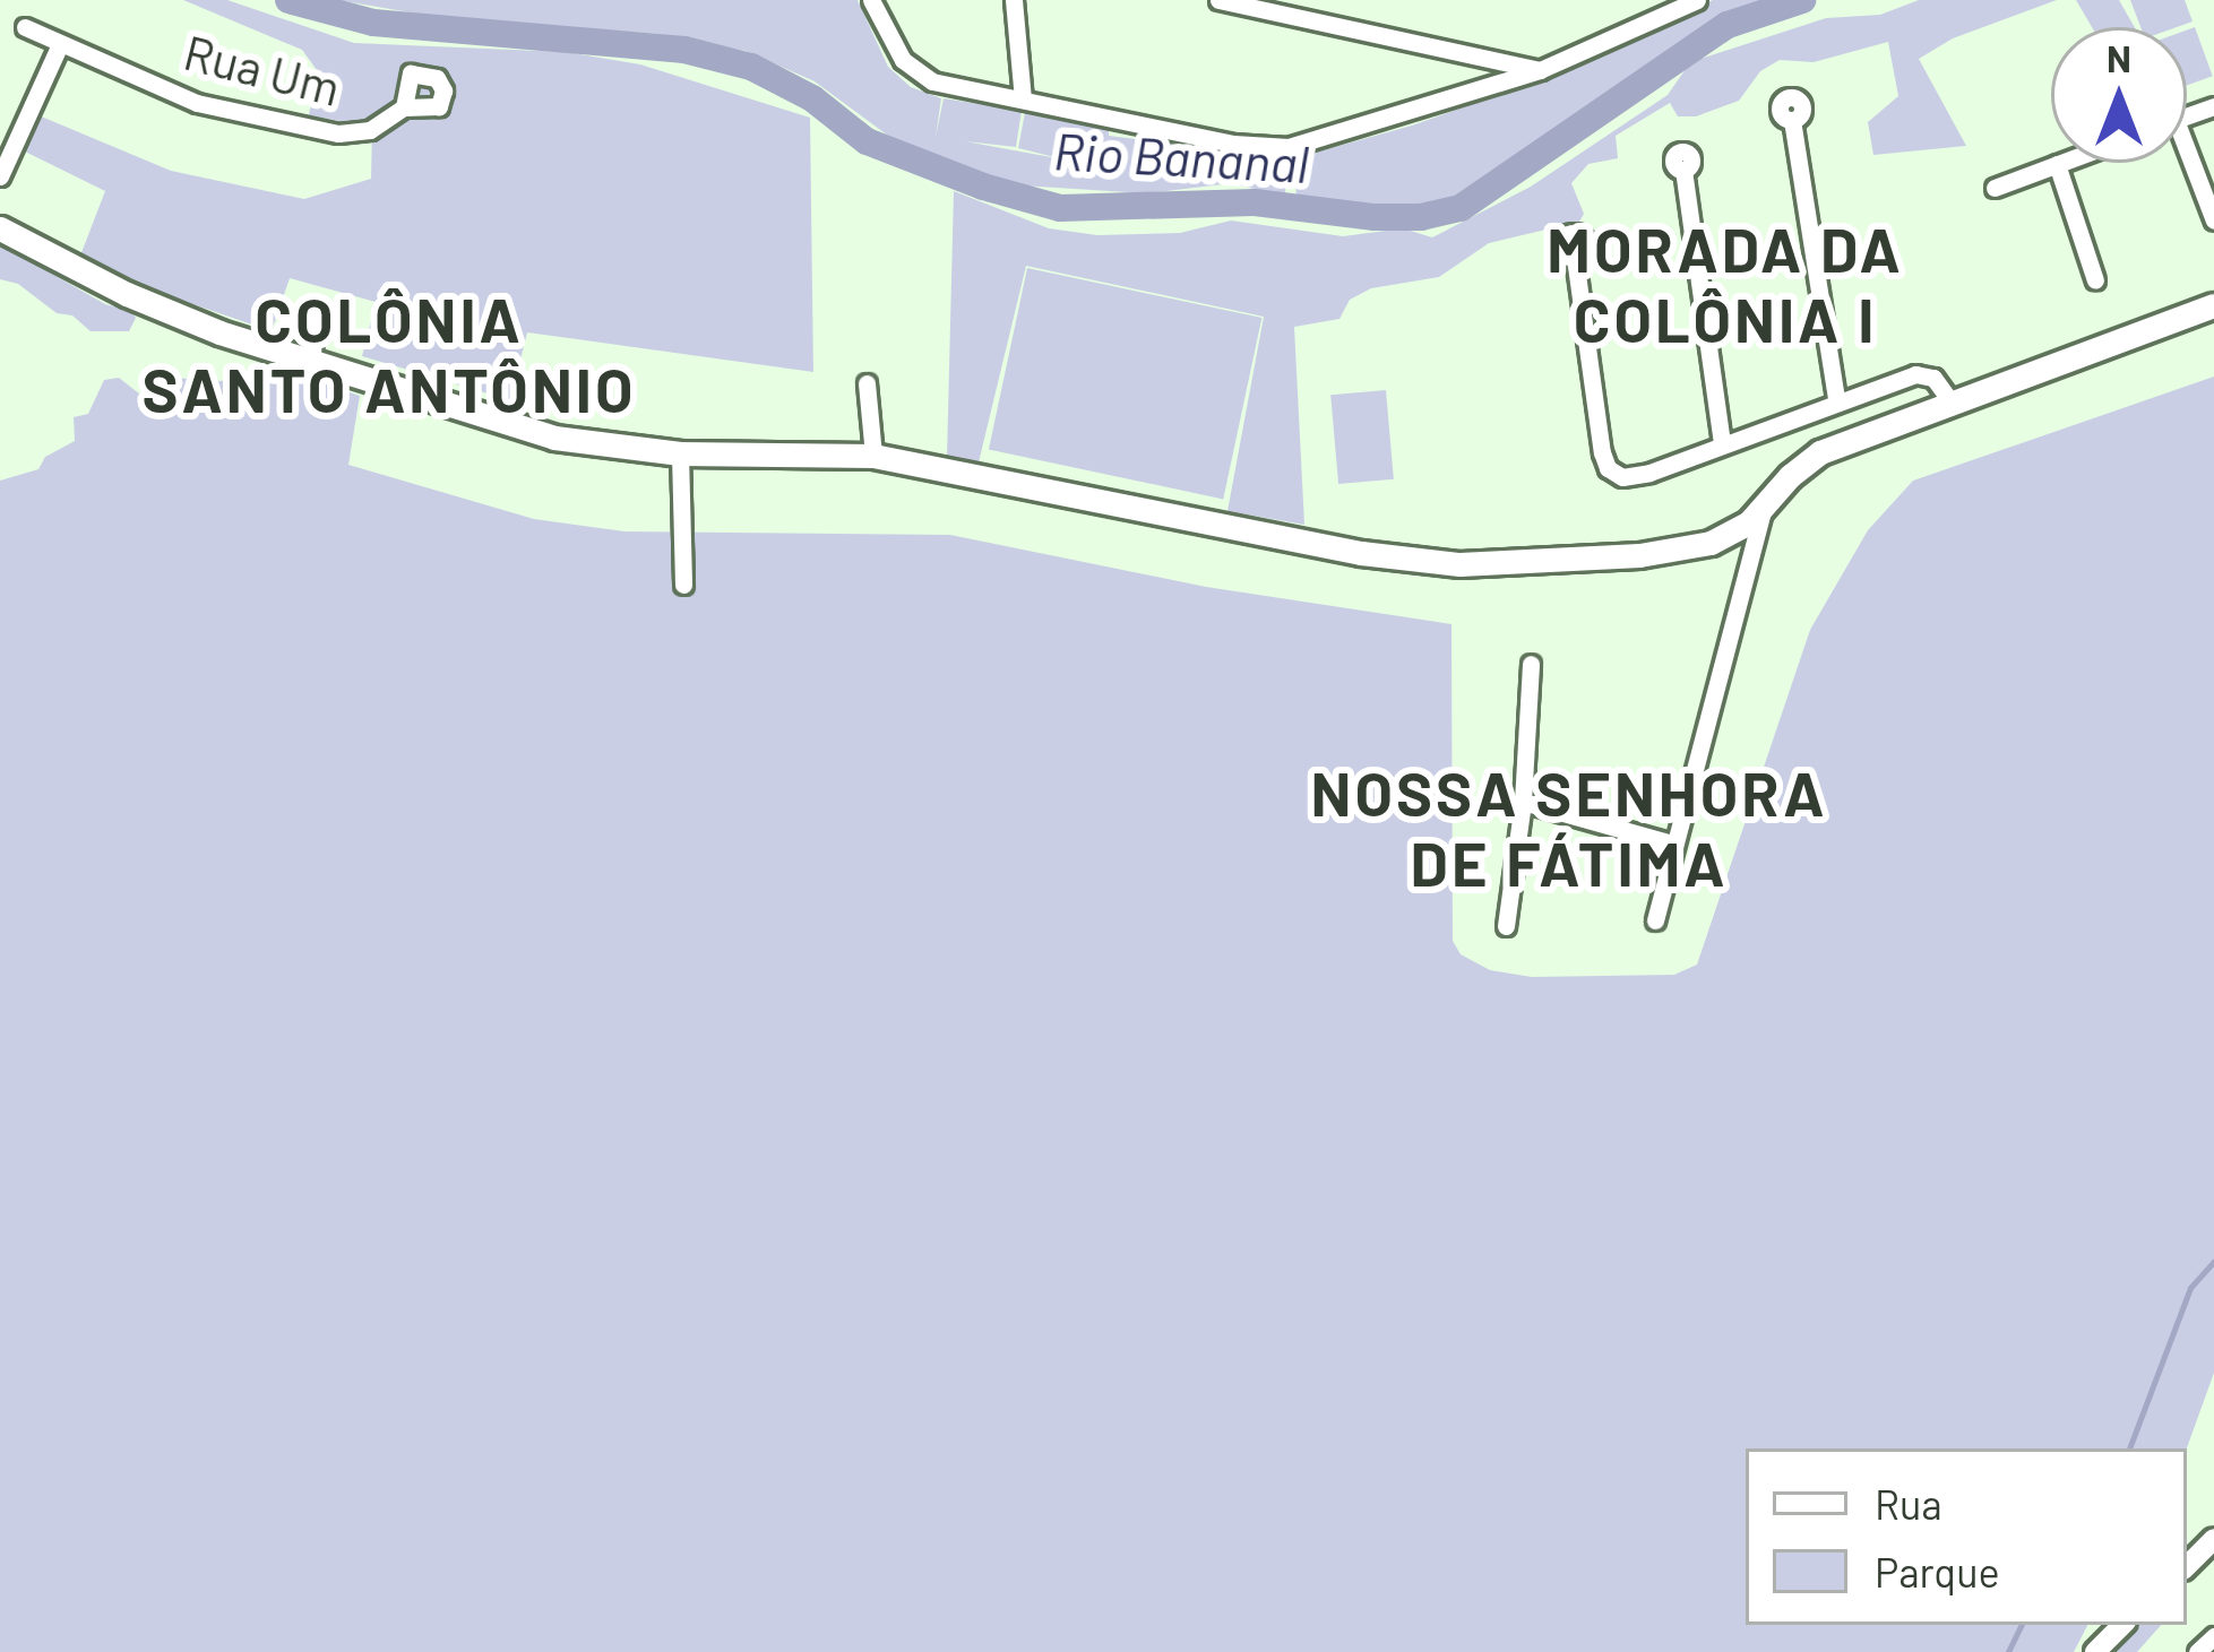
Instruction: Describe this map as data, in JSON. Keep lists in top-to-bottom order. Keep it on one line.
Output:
{"streets":{"street":["Rua Um"]},"districts":["MORADA DA COLÔNIA I","COLÔNIA SANTO ANTÔNIO","NOSSA SENHORA DE FÁTIMA"],"water":["Rio Bananal"],"legend":["Rua","Parque"],"north":"top"}
